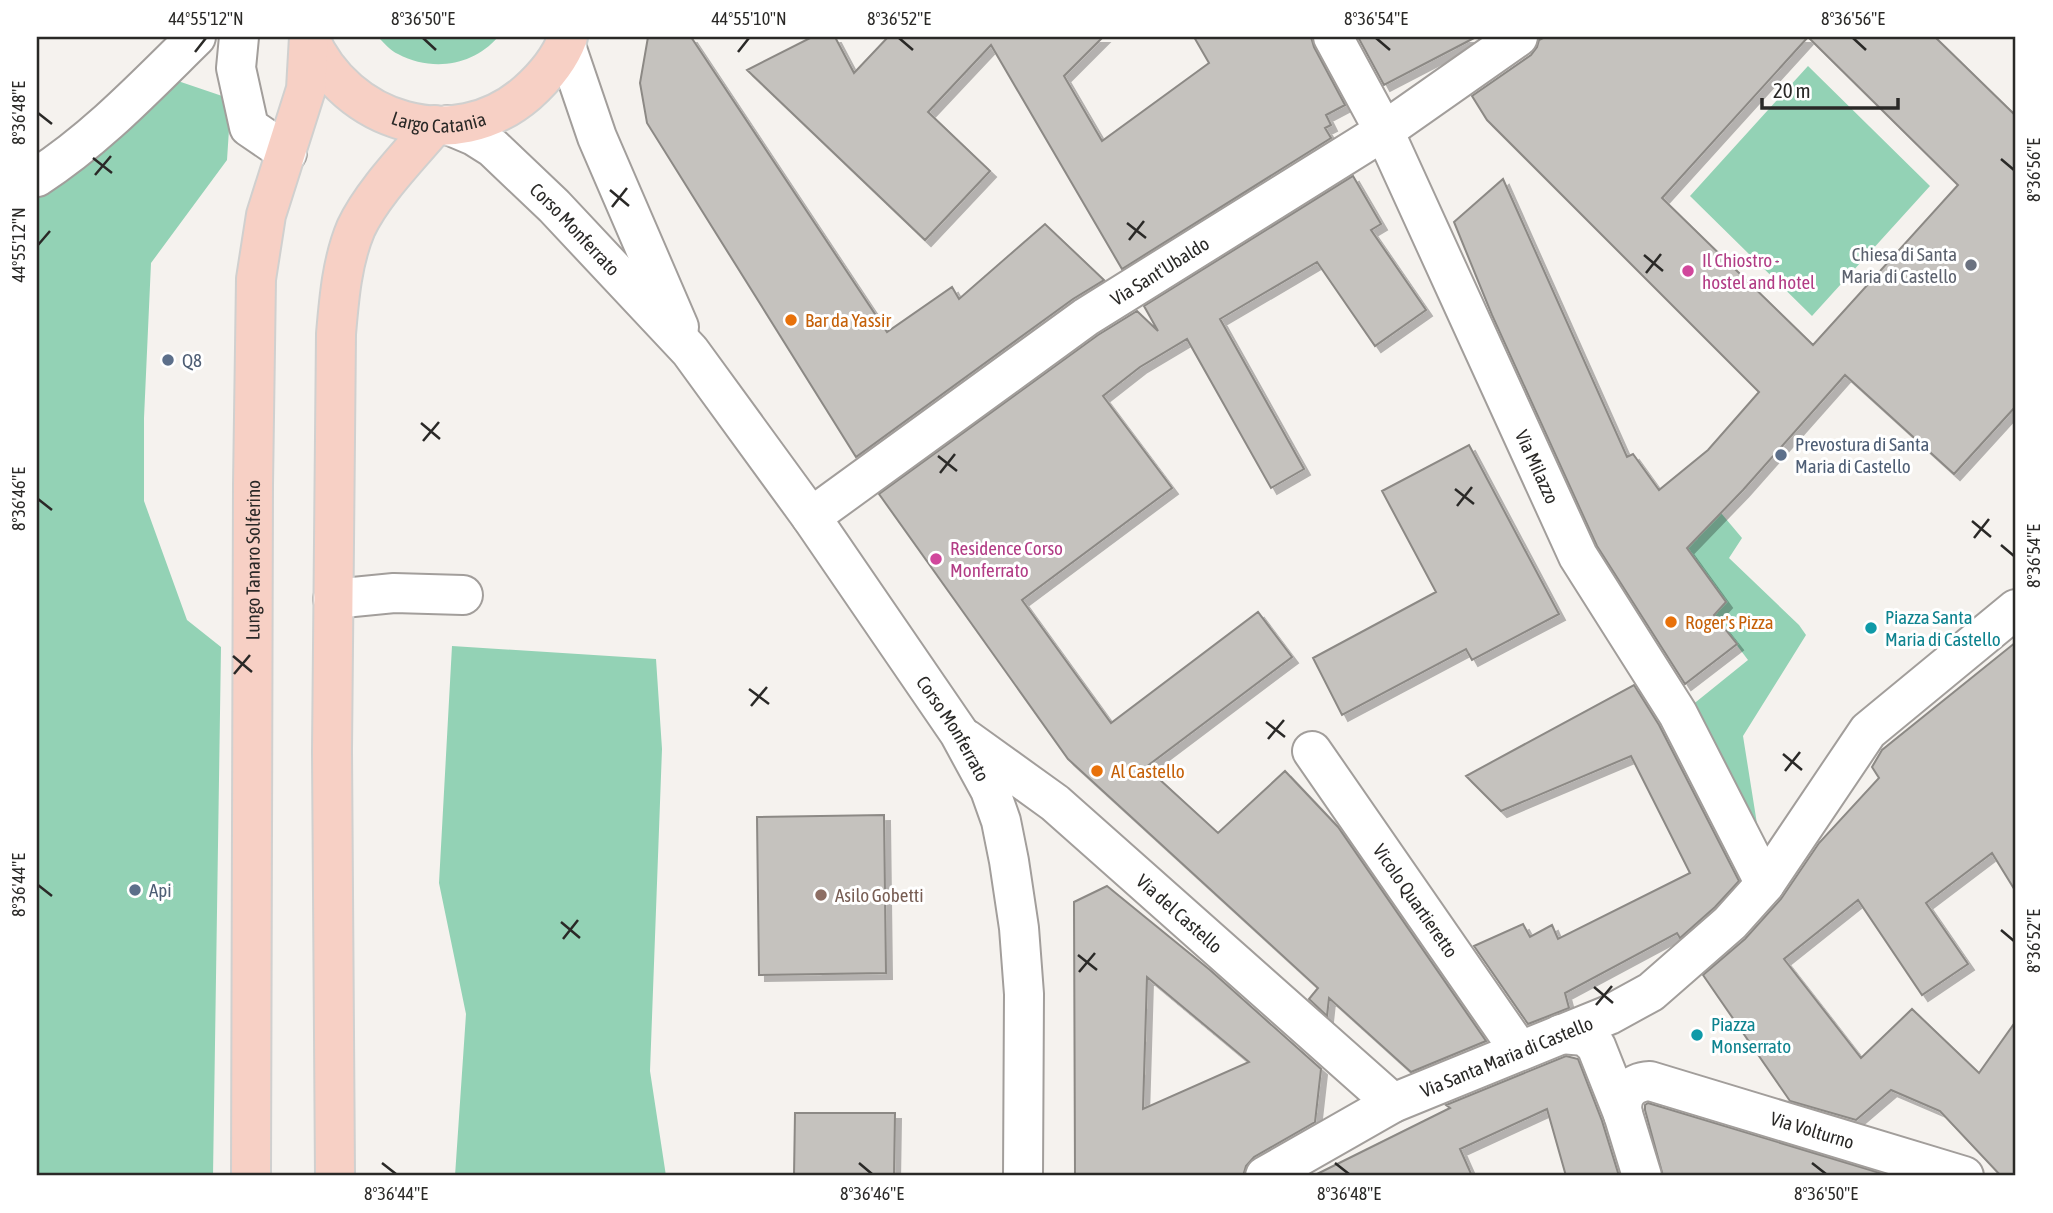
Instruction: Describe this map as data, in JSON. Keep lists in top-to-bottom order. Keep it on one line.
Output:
{"streets":{"main road":["Largo Catania","Lungo Tanaro Solferino"],"street":["Corso Monferrato","Via Sant'Ubaldo","Via Milazzo","Vicolo Quartieretto","Via del Castello","Via Santa Maria di Castello","Via Volturno"]},"crossings":[["Largo Catania","Corso Monferrato"],["Largo Catania","Lungo Tanaro Solferino"],["Corso Monferrato","Via Sant'Ubaldo"],["Corso Monferrato","Via del Castello"],["Via Sant'Ubaldo","Via Milazzo"],["Via Milazzo","Via Santa Maria di Castello"],["Vicolo Quartieretto","Via Santa Maria di Castello"],["Via del Castello","Via Santa Maria di Castello"],["Via Santa Maria di Castello","Via Volturno"]],"places":["Chiesa di Santa Maria di Castello","Il Chiostro - hostel and hotel","Bar da Yassir","Q8","Prevostura di Santa Maria di Castello","Residence Corso Monferrato","Roger's Pizza","Piazza Santa Maria di Castello","Al Castello","Api","Asilo Gobetti","Piazza Monserrato"],"scale_bar":"20 m","coordinates":["44°55'12\"N","8°36'50\"E","44°55'10\"N","8°36'52\"E","8°36'54\"E","8°36'56\"E","8°36'48\"E","8°36'46\"E","8°36'44\"E"]}
